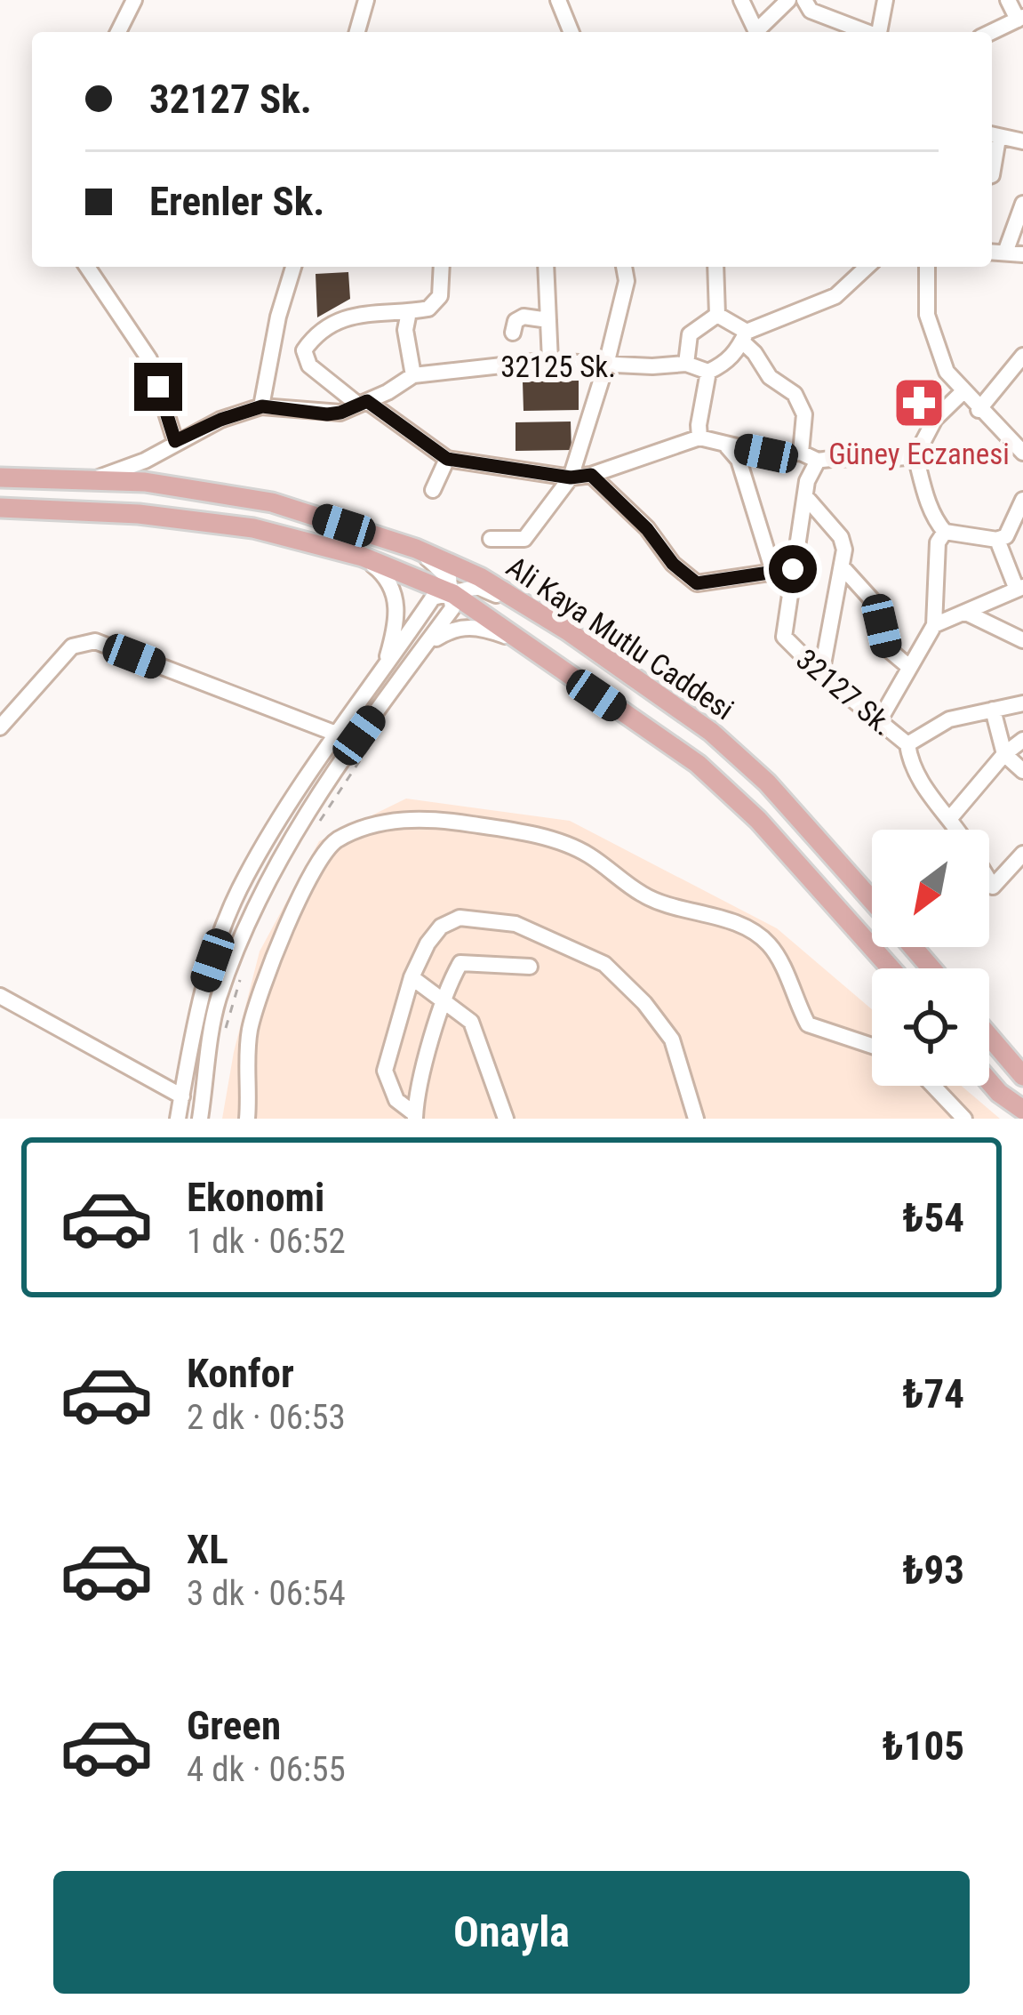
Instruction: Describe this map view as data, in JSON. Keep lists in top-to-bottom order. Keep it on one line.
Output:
{"streets":{"main road":["Ali Kaya Mutlu Caddesi"],"street":["32125 Sk.","32127 Sk."]},"places":{"pharmacy":["Güney Eczanesi"]},"north":"bottom left","page":{"banner":["32127 Sk.","Erenler Sk."],"list":[{"name":"Ekonomi","note":"1 dk · 06:52","value":"₺54"},{"name":"Konfor","note":"2 dk · 06:53","value":"₺74"},{"name":"XL","note":"3 dk · 06:54","value":"₺93"},{"name":"Green","note":"4 dk · 06:55","value":"₺105"}],"buttons":"Onayla"}}
